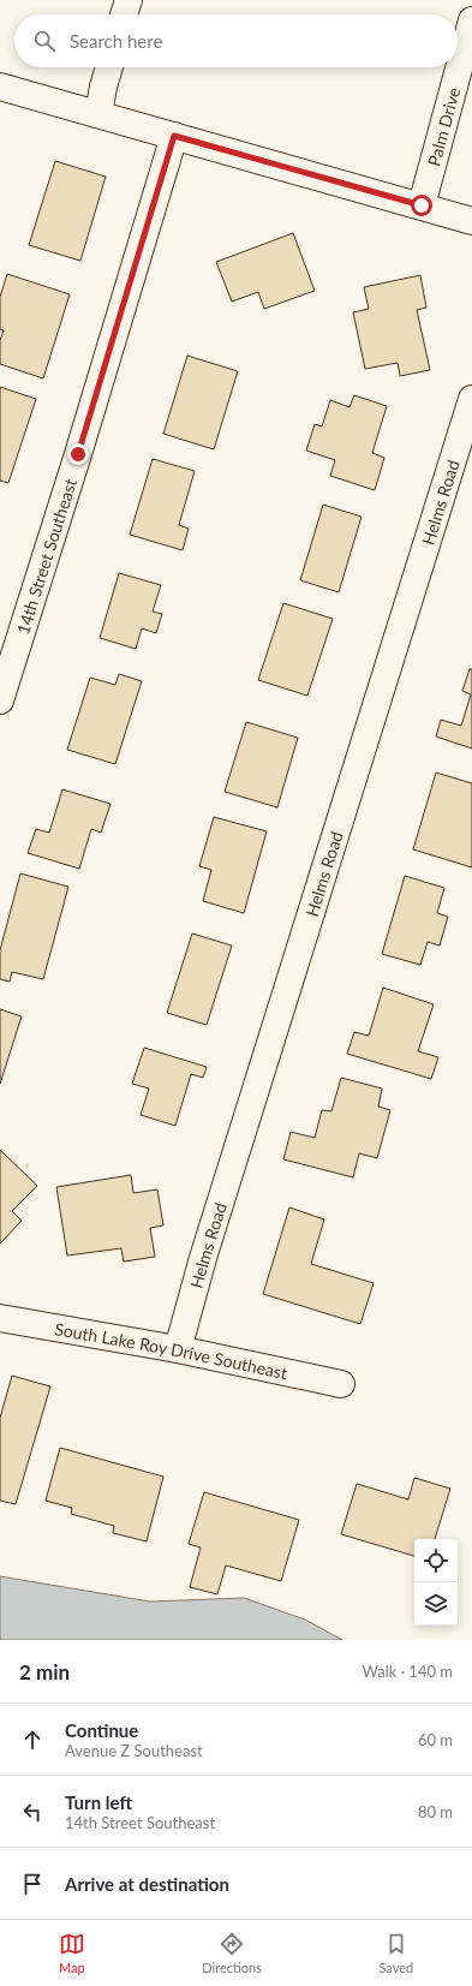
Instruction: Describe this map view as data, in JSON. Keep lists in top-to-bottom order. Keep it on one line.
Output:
{"streets":{"street":["Palm Drive","Helms Road","14th Street Southeast","South Lake Roy Drive Southeast"]},"crossings":[["Helms Road","South Lake Roy Drive Southeast"]],"page":{"search":"Search here","heading":["2 min","Walk · 140 m"],"list":[["Continue","Avenue Z Southeast","60 m"],["Turn left","14th Street Southeast","80 m"],"Arrive at destination"],"nav":["Map","Directions","Saved"]}}
